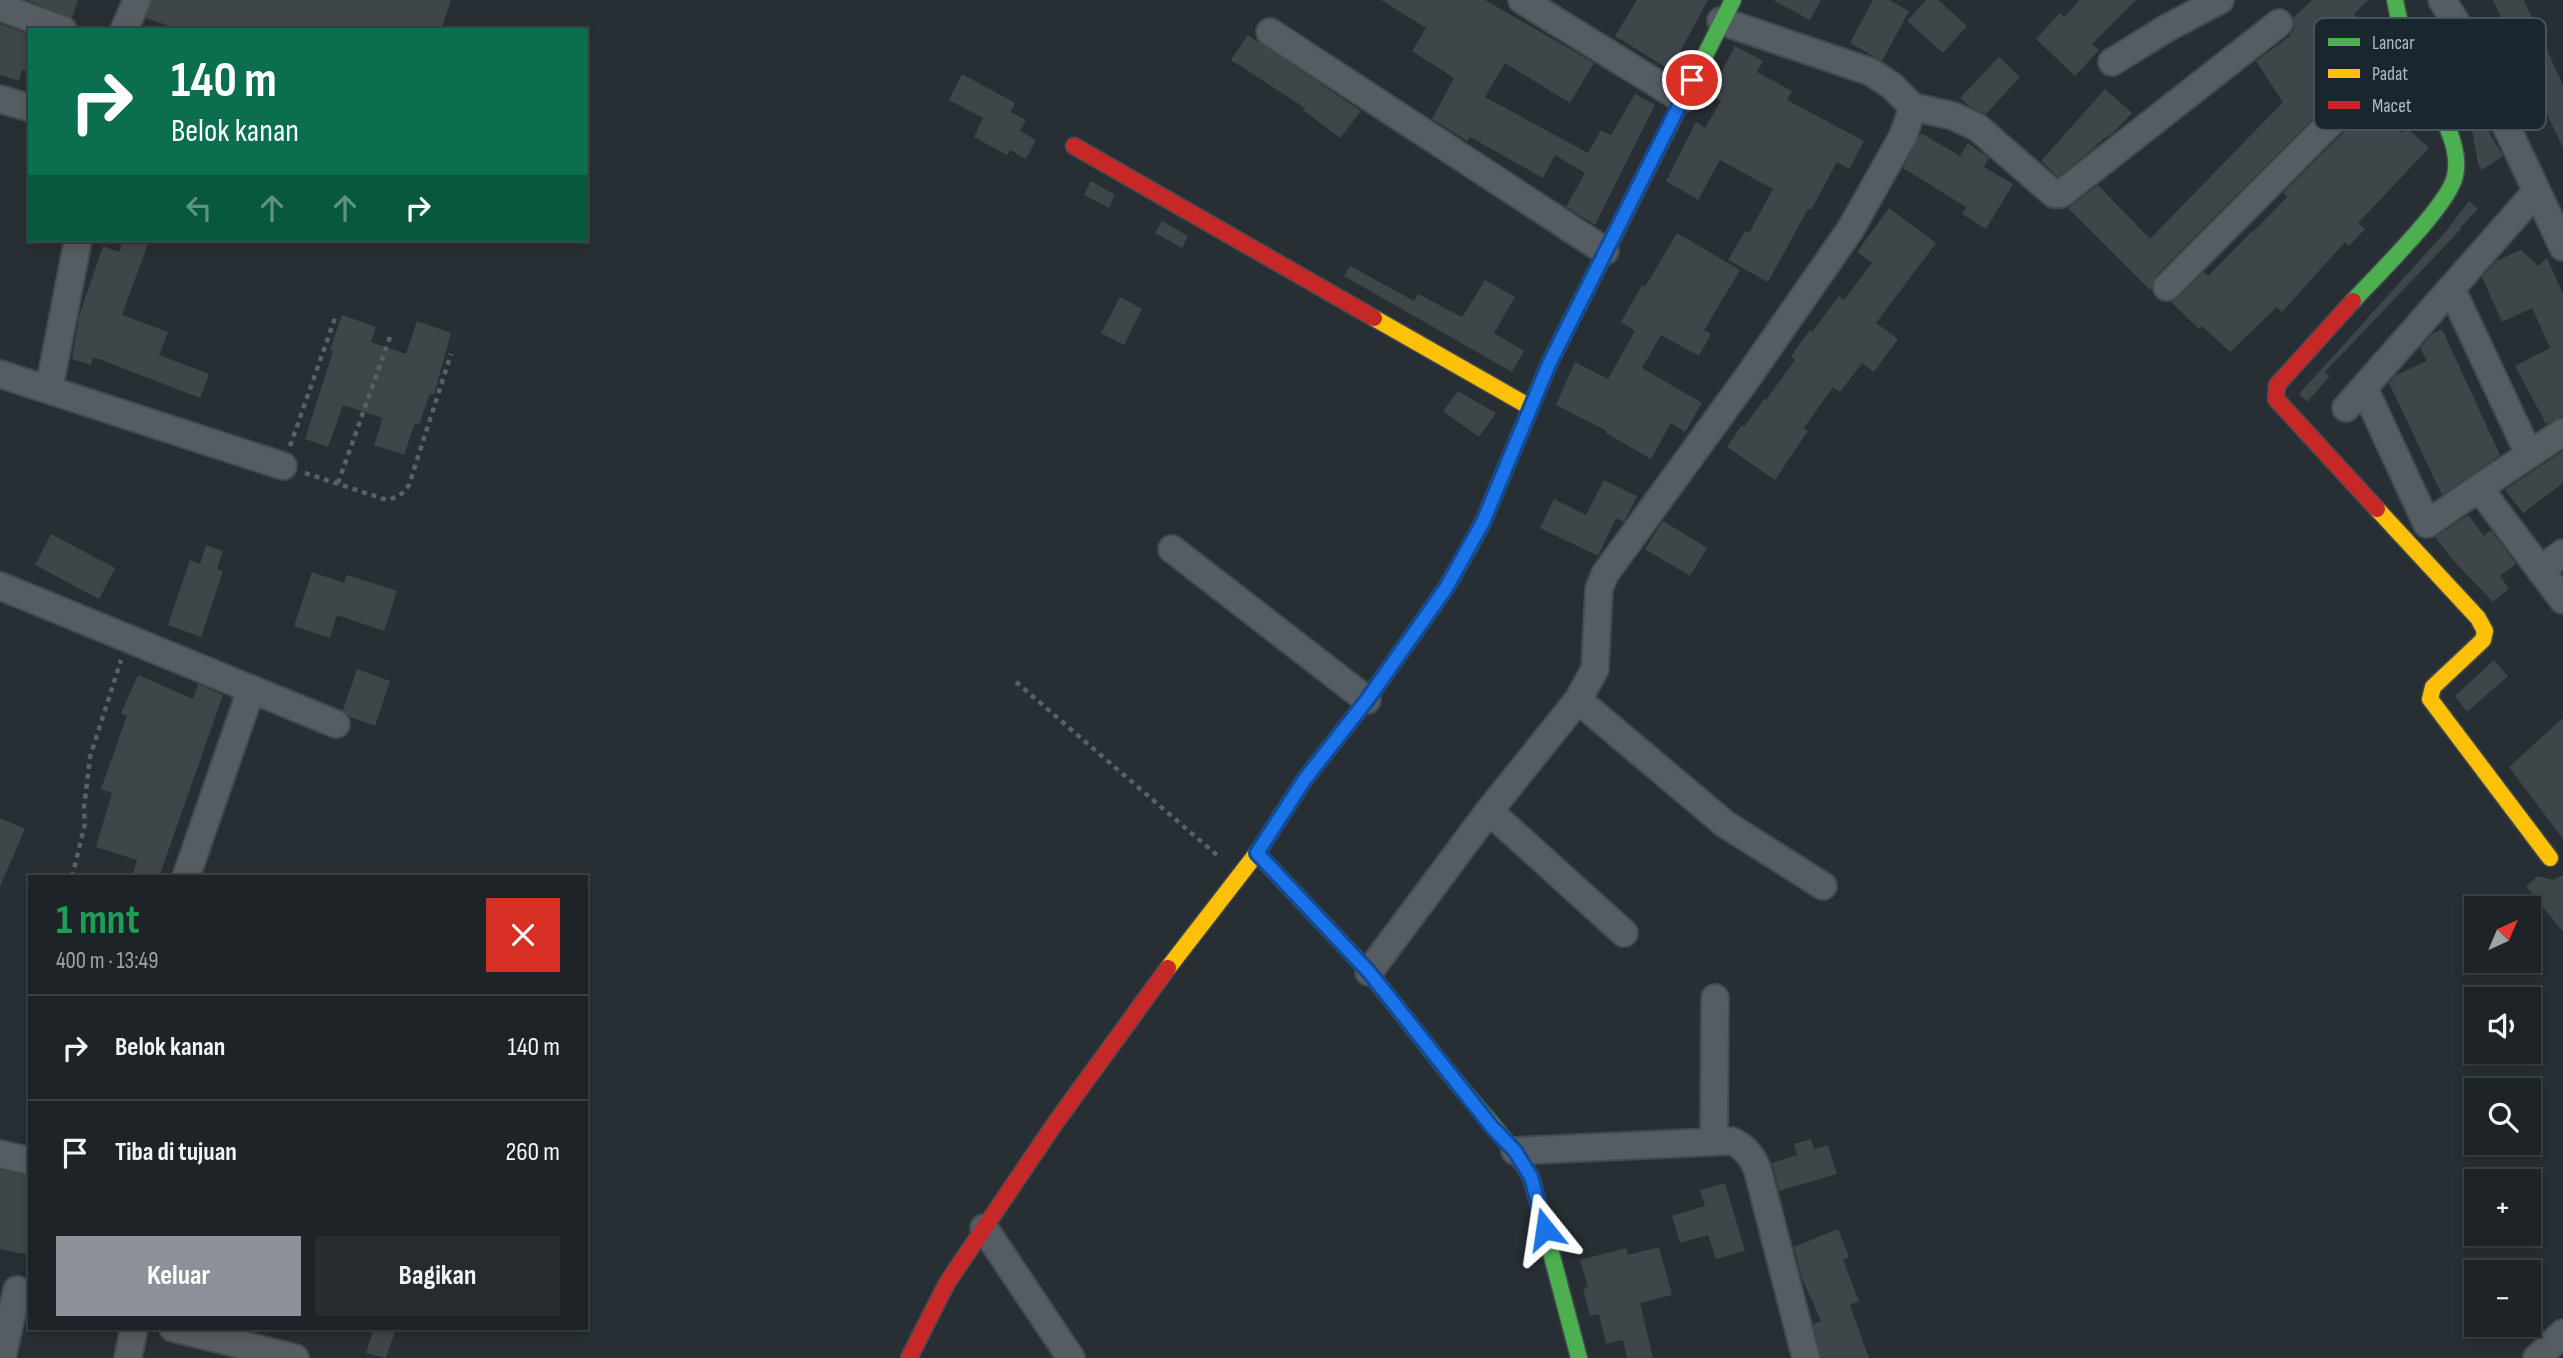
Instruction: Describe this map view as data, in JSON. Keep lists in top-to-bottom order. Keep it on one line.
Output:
{"legend":["Lancar","Padat","Macet"],"north":"top right","page":{"turn":["140 m","Belok kanan"],"heading":["1 mnt","400 m · 13:49"],"map_buttons":["+","−"],"list":[{"name":"Belok kanan","value":"140 m"},{"name":"Tiba di tujuan","value":"260 m"}],"buttons":["Keluar","Bagikan"]}}
